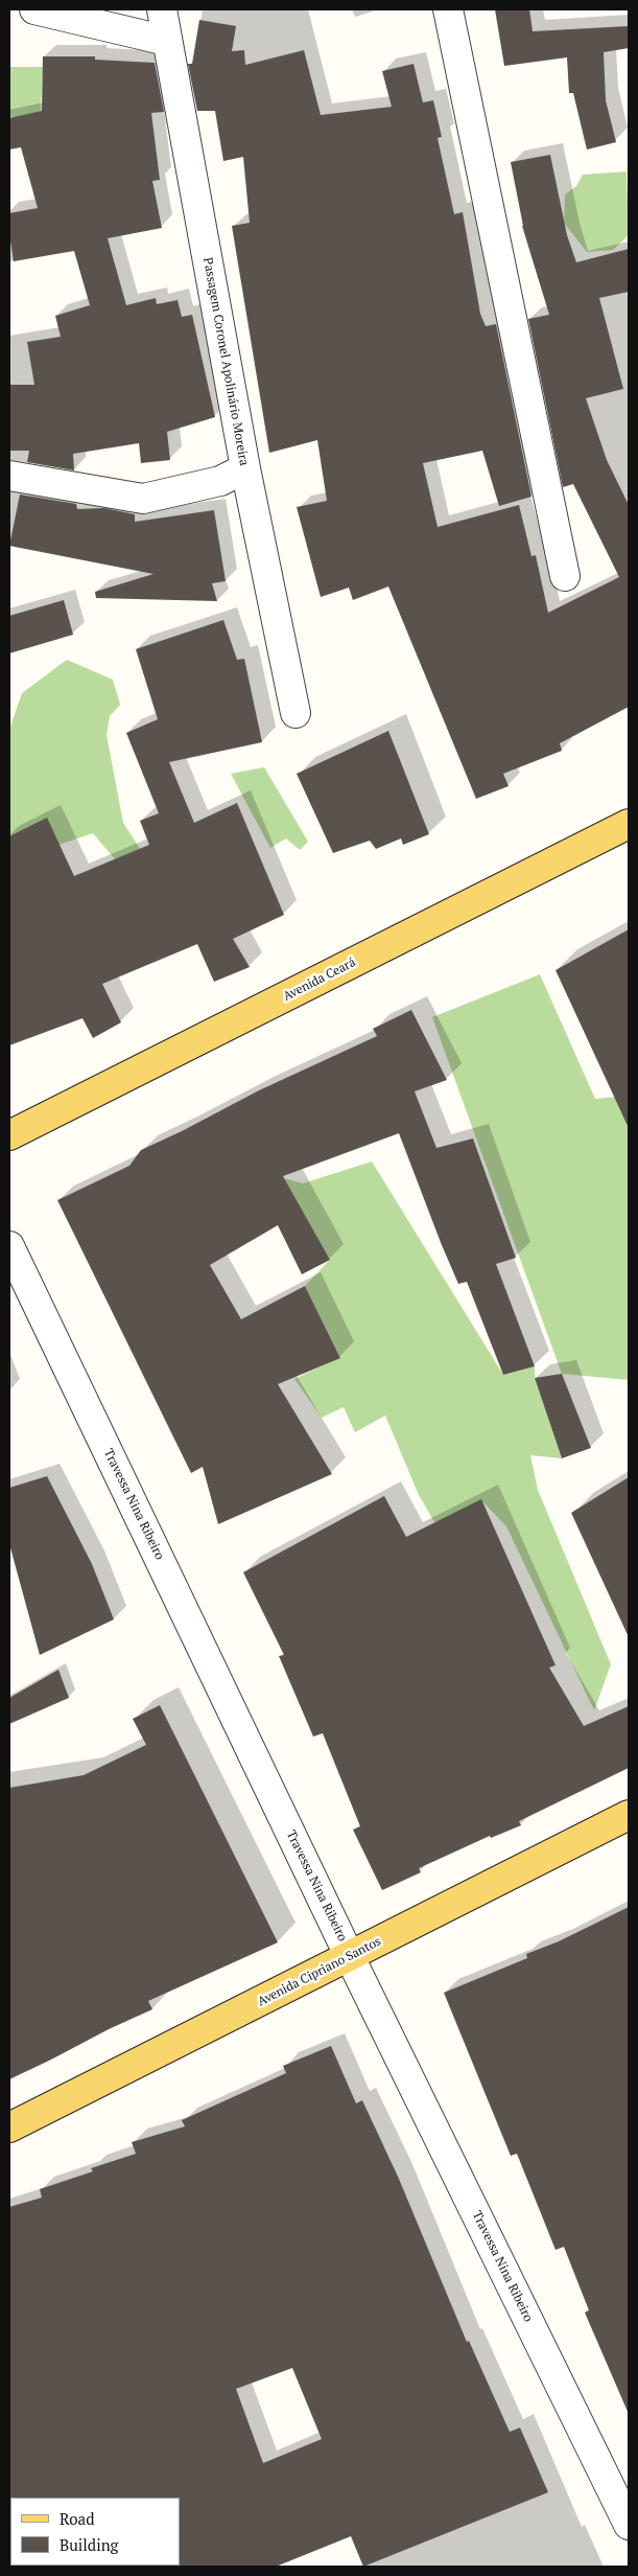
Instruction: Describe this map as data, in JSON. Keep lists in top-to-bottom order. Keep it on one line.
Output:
{"streets":{"main road":["Avenida Ceará","Avenida Cipriano Santos"],"street":["Passagem Coronel Apolinário Moreira","Travessa Nina Ribeiro"]},"crossings":[["Travessa Nina Ribeiro","Avenida Cipriano Santos"]],"legend":["Road","Building"]}
